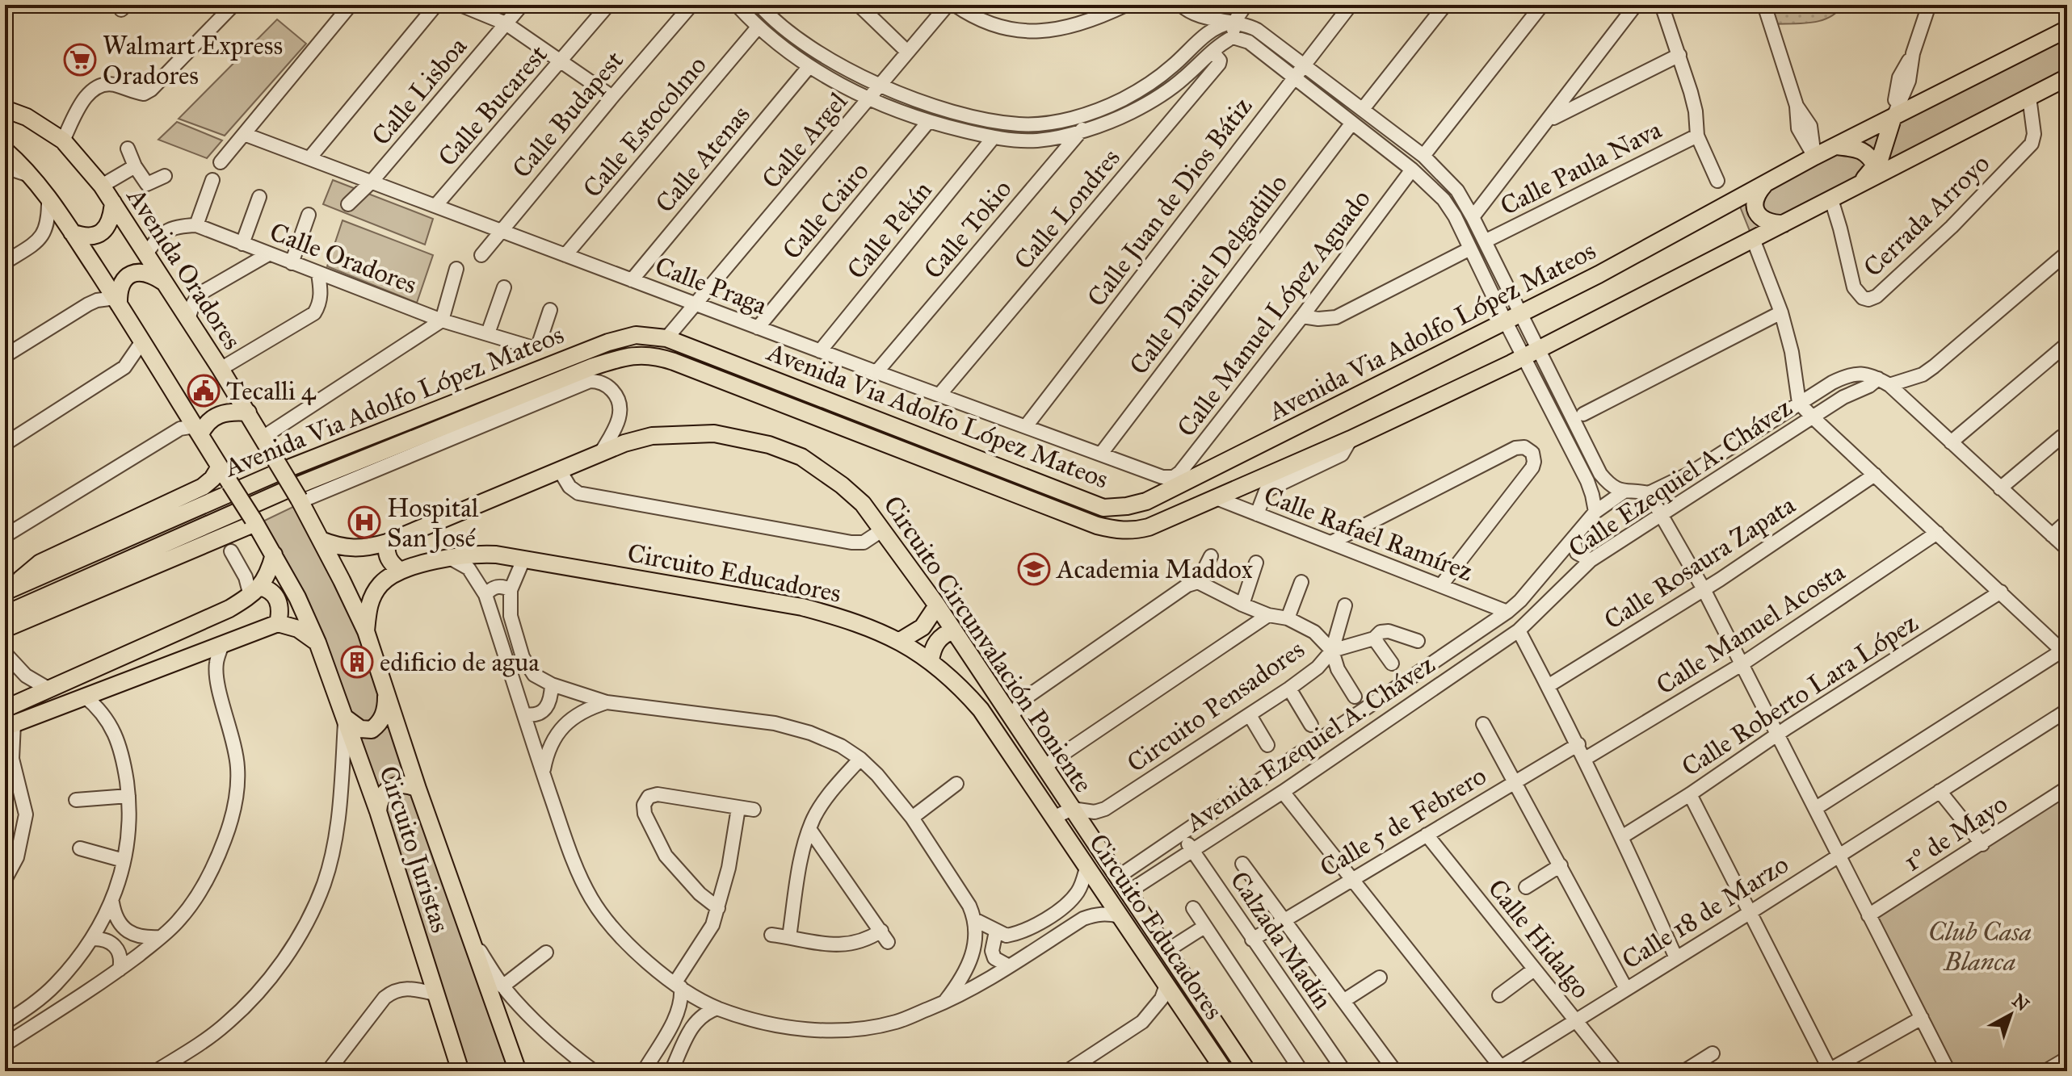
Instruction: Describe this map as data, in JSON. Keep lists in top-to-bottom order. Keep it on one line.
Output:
{"streets":{"main road":["Avenida Oradores","Avenida Via Adolfo López Mateos","Circuito Educadores","Circuito Circunvalación Poniente","Circuito Juristas"],"street":["Calle Lisboa","Calle Bucarest","Calle Budapest","Calle Estocolmo","Calle Argel","Calle Atenas","Calle Paula Nava","Calle Juan de Dios Bátiz","Calle Londres","Calle Cairo","Cerrada Arroyo","Calle Tokio","Calle Pekín","Calle Oradores","Calle Daniel Delgadillo","Calle Praga","Calle Manuel López Aguado","Calle Ezequiel A. Chávez","Calle Rafael Ramírez","Calle Rosaura Zapata","Calle Manuel Acosta","Calle Roberto Lara López","Circuito Pensadores","Avenida Ezequiel A. Chávez","Calle 5 de Febrero","1º de Mayo","Calle 18 de Marzo","Calle Hidalgo","Calzada Madín"]},"crossings":[["Calle Lisboa","Calle Praga"],["Calle Bucarest","Calle Praga"],["Calle Budapest","Calle Praga"],["Calle Estocolmo","Calle Praga"],["Calle Argel","Calle Praga"],["Calle Argel","Avenida Via Adolfo López Mateos"],["Calle Atenas","Calle Praga"],["Calle Juan de Dios Bátiz","Calle Praga"],["Calle Londres","Calle Praga"],["Calle Cairo","Calle Praga"],["Cerrada Arroyo","Avenida Via Adolfo López Mateos"],["Calle Tokio","Calle Praga"],["Calle Pekín","Calle Praga"],["Avenida Oradores","Circuito Educadores"],["Calle Daniel Delgadillo","Calle Praga"],["Calle Praga","Calle Manuel López Aguado"],["Calle Praga","Avenida Via Adolfo López Mateos"],["Calle Manuel López Aguado","Avenida Via Adolfo López Mateos"],["Avenida Via Adolfo López Mateos","Calle Rafael Ramírez"],["Calle Ezequiel A. Chávez","Calle Rafael Ramírez"],["Calle Ezequiel A. Chávez","Avenida Ezequiel A. Chávez"],["Calle Rafael Ramírez","Avenida Ezequiel A. Chávez"],["Circuito Educadores","Circuito Circunvalación Poniente"],["Circuito Educadores","Circuito Pensadores"],["Circuito Circunvalación Poniente","Circuito Pensadores"],["Circuito Circunvalación Poniente","Avenida Ezequiel A. Chávez"],["Avenida Ezequiel A. Chávez","Calzada Madín"],["Calle 5 de Febrero","Calle Hidalgo"],["Calle 5 de Febrero","Calzada Madín"],["Calle 18 de Marzo","Calle Hidalgo"]],"parks":["Club Casa Blanca"],"places":{"supermarket":["Walmart Express Oradores"],"public building":["Tecalli 4"],"hospital":["Hospital San José"],"school or university":["Academia Maddox"],"building":["edificio de agua"]},"north":"top right"}
